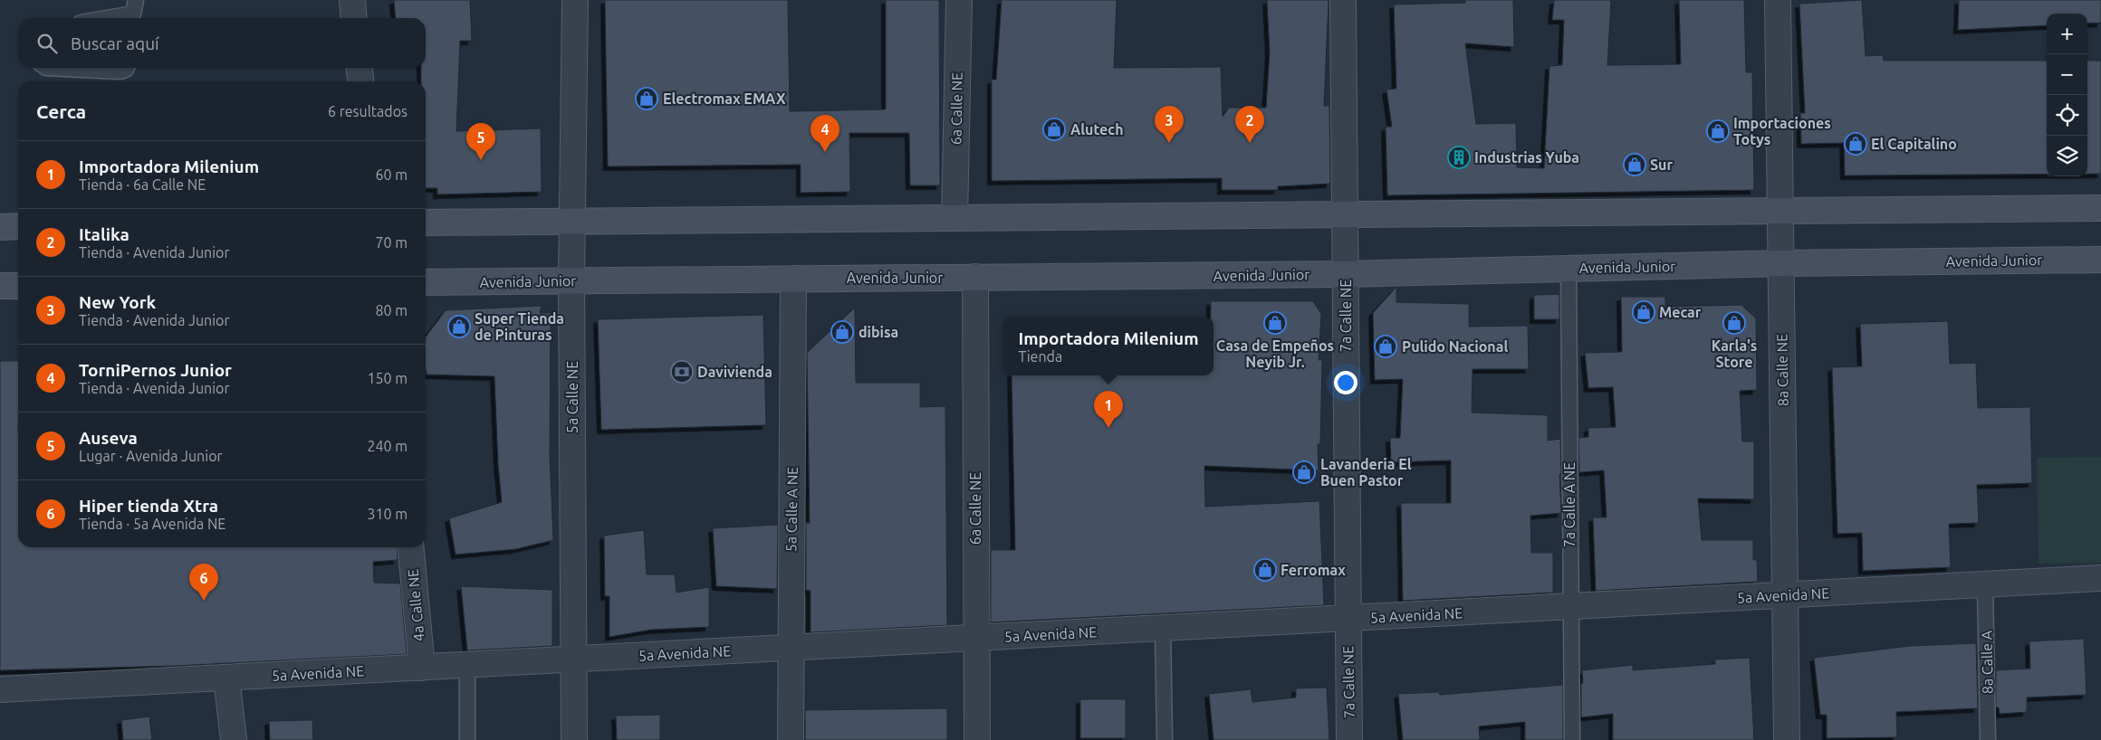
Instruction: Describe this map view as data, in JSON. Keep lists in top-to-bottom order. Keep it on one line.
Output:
{"streets":{"main road":["Avenida Junior"],"street":["6a Calle NE","7a Calle NE","8a Calle NE","5a Calle NE","5a Calle A NE","5a Avenida NE","4a Calle NE"],"lane":["7a Calle A NE","8a Calle A"]},"crossings":[["6a Calle NE","Avenida Junior"],["6a Calle NE","5a Avenida NE"],["Avenida Junior","7a Calle NE"],["Avenida Junior","8a Calle NE"],["Avenida Junior","5a Calle NE"],["Avenida Junior","7a Calle A NE"],["Avenida Junior","5a Calle A NE"],["7a Calle NE","5a Avenida NE"],["8a Calle NE","5a Avenida NE"],["5a Calle NE","5a Avenida NE"],["7a Calle A NE","5a Avenida NE"],["5a Calle A NE","5a Avenida NE"],["5a Avenida NE","4a Calle NE"],["5a Avenida NE","8a Calle A"]],"places":{"shop":["Electromax EMAX","Alutech","Importaciones Totys","El Capitalino","Sur","Mecar","Casa de Empeños Neyib Jr.","Karla's Store","Super Tienda de Pinturas","dibisa","Pulido Nacional","Lavanderia El Buen Pastor","Ferromax"],"building":["Industrias Yuba"],"bank":["Davivienda"]},"page":{"map_buttons":["+","−"],"search":"Buscar aquí","heading":["Cerca","6 resultados"],"pins":["2","3","4","5","1","6"],"list":[{"mark":"1","name":"Importadora Milenium","note":"Tienda · 6a Calle NE","value":"60 m"},{"mark":"2","name":"Italika","note":"Tienda · Avenida Junior","value":"70 m"},{"mark":"3","name":"New York","note":"Tienda · Avenida Junior","value":"80 m"},{"mark":"4","name":"TorniPernos Junior","note":"Tienda · Avenida Junior","value":"150 m"},{"mark":"5","name":"Auseva","note":"Lugar · Avenida Junior","value":"240 m"},{"mark":"6","name":"Hiper tienda Xtra","note":"Tienda · 5a Avenida NE","value":"310 m"}],"popup":["Importadora Milenium","Tienda"]}}
